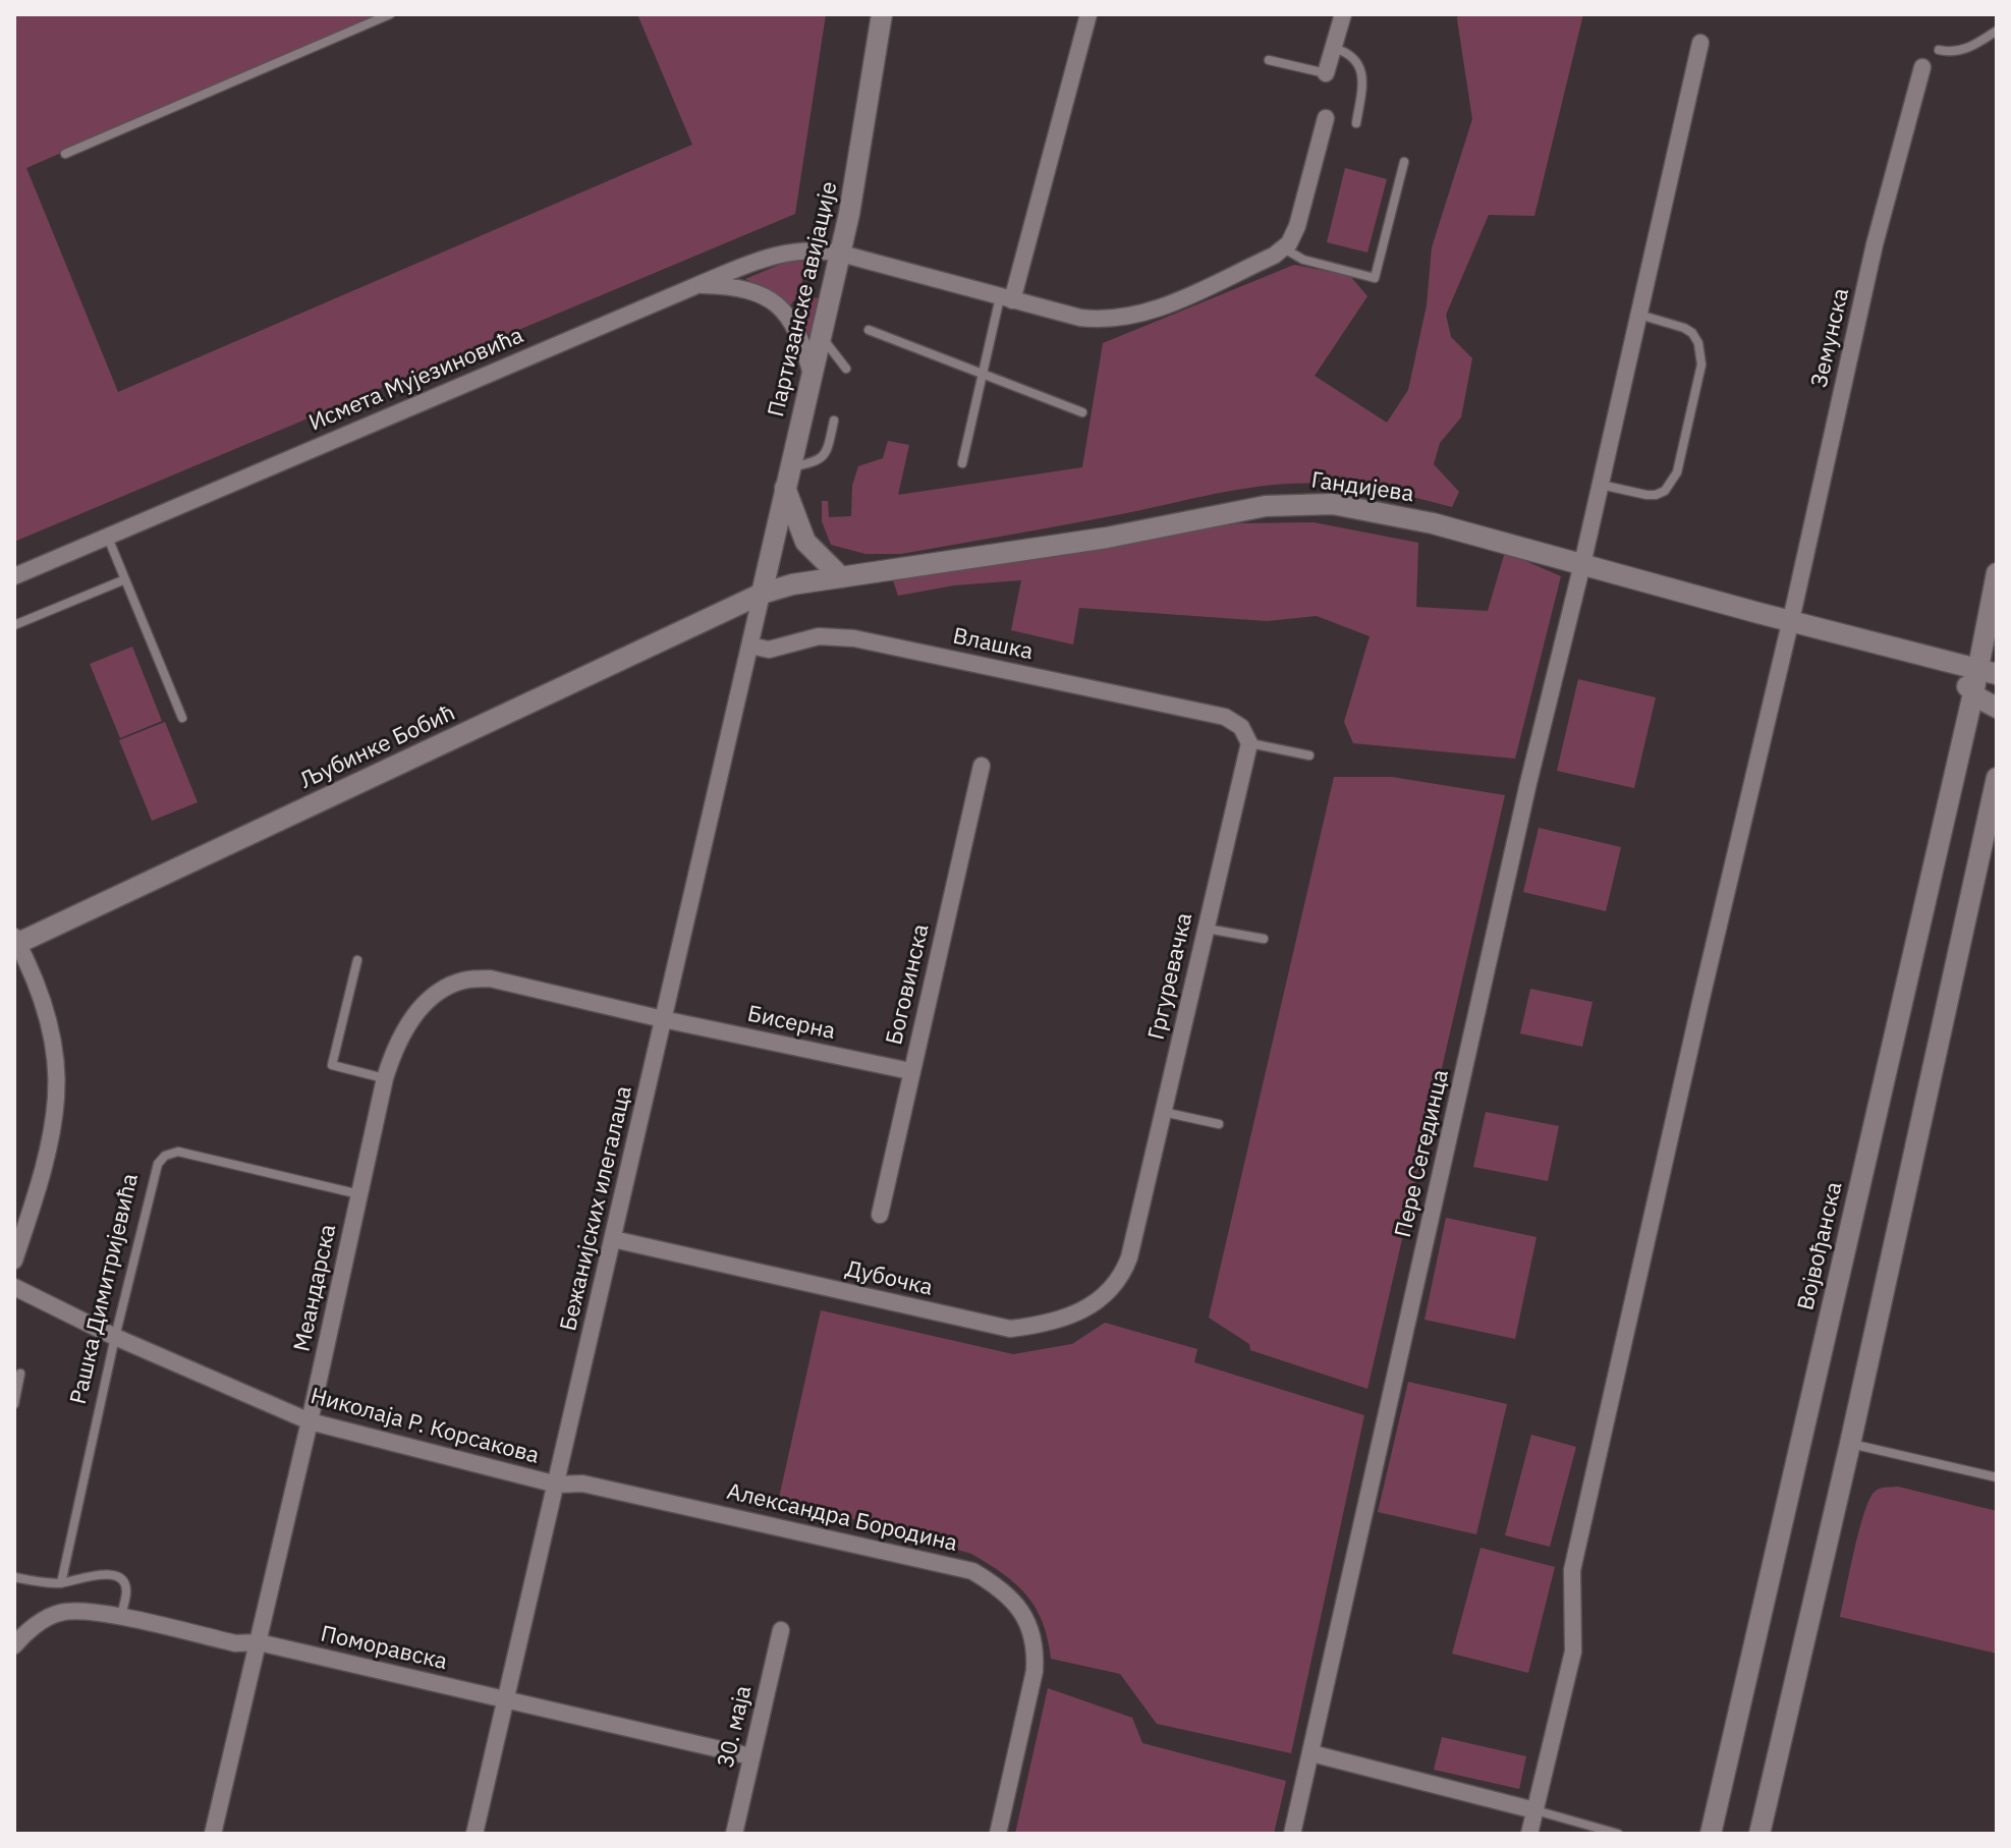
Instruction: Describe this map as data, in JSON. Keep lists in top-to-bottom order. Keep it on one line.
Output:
{"streets":{"main road":["Партизанске авијације","Гандијева","Љубинке Бобић","Војвођанска"],"street":["Земунска","Исмета Мујезиновића","Влашка","Гргуревачка","Боговинска","Бисерна","Пере Сегединца","Бежанијских илегалаца","Дубочка","Меандарска","Николаја Р. Корсакова","Александра Бородина","Поморавска","30. маја"],"lane":["Рашка Димитријевића"]},"crossings":[["Партизанске авијације","Исмета Мујезиновића"],["Партизанске авијације","Гандијева"],["Партизанске авијације","Љубинке Бобић"],["Партизанске авијације","Бежанијских илегалаца"],["Земунска","Гандијева"],["Гандијева","Љубинке Бобић"],["Гандијева","Пере Сегединца"],["Гандијева","Бежанијских илегалаца"],["Гандијева","Војвођанска"],["Влашка","Гргуревачка"],["Влашка","Бежанијских илегалаца"],["Љубинке Бобић","Бежанијских илегалаца"],["Гргуревачка","Дубочка"],["Боговинска","Бисерна"],["Бисерна","Бежанијских илегалаца"],["Бисерна","Меандарска"],["Бежанијских илегалаца","Дубочка"],["Бежанијских илегалаца","Меандарска"],["Бежанијских илегалаца","Николаја Р. Корсакова"],["Бежанијских илегалаца","Александра Бородина"],["Бежанијских илегалаца","Поморавска"],["Меандарска","Рашка Димитријевића"],["Меандарска","Николаја Р. Корсакова"],["Меандарска","Поморавска"],["Рашка Димитријевића","Николаја Р. Корсакова"],["Николаја Р. Корсакова","Александра Бородина"],["Поморавска","30. маја"]]}
